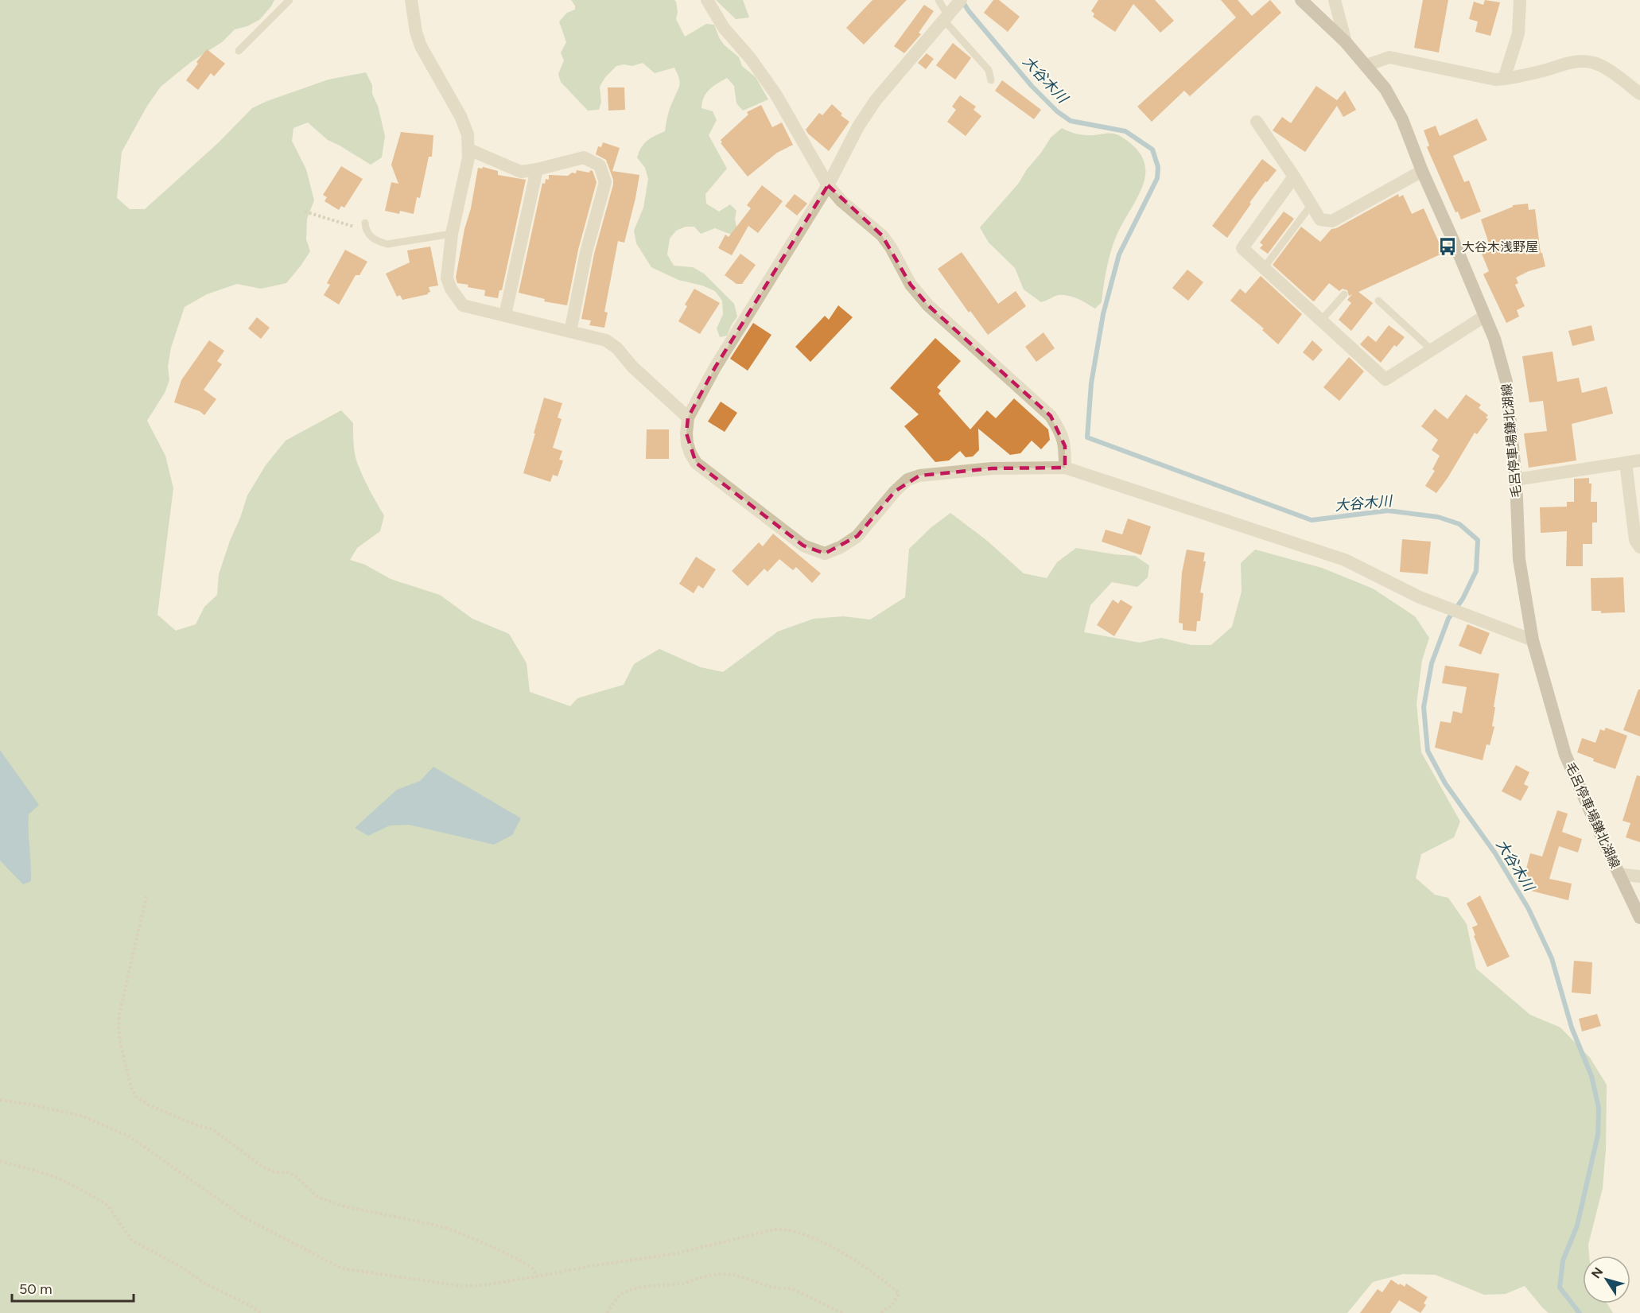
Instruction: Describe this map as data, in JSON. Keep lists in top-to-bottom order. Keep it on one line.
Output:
{"streets":{"main road":["毛呂停車場鎌北湖線"]},"water":["大谷木川"],"places":{"bus stop":["大谷木浅野屋"]},"scale_bar":"50 m","north":"top left"}
